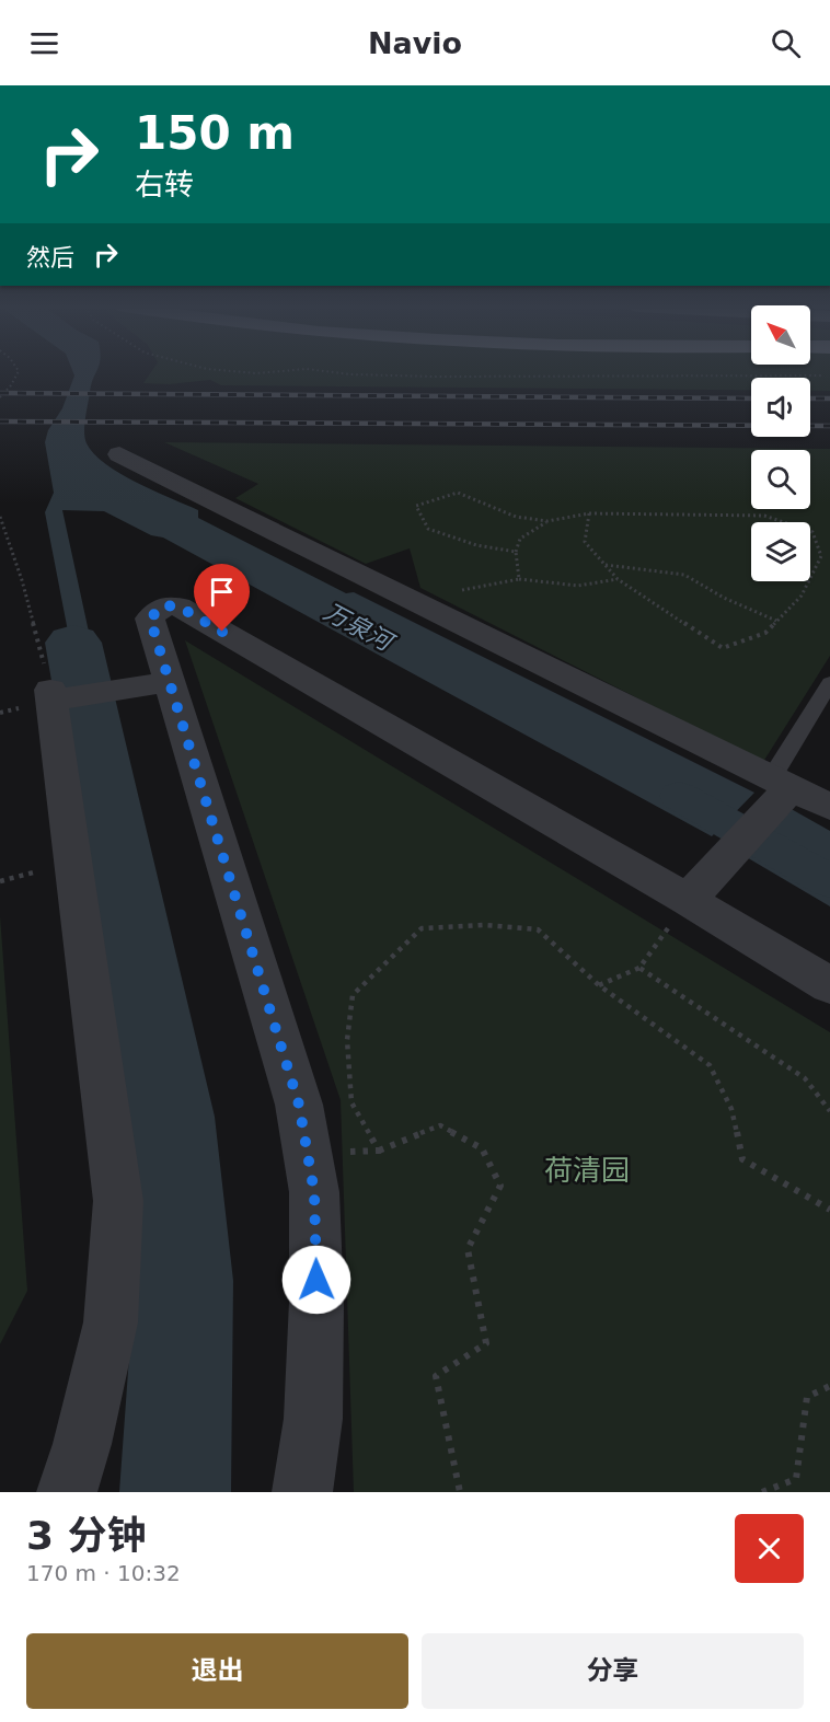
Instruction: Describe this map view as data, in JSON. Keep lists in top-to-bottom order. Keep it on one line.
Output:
{"water":["万泉河"],"parks":["荷清园"],"north":"top left","page":{"header":"Navio","turn":["150 m","右转"],"then":"然后","heading":["3 分钟","170 m · 10:32"],"buttons":["退出","分享"]}}
